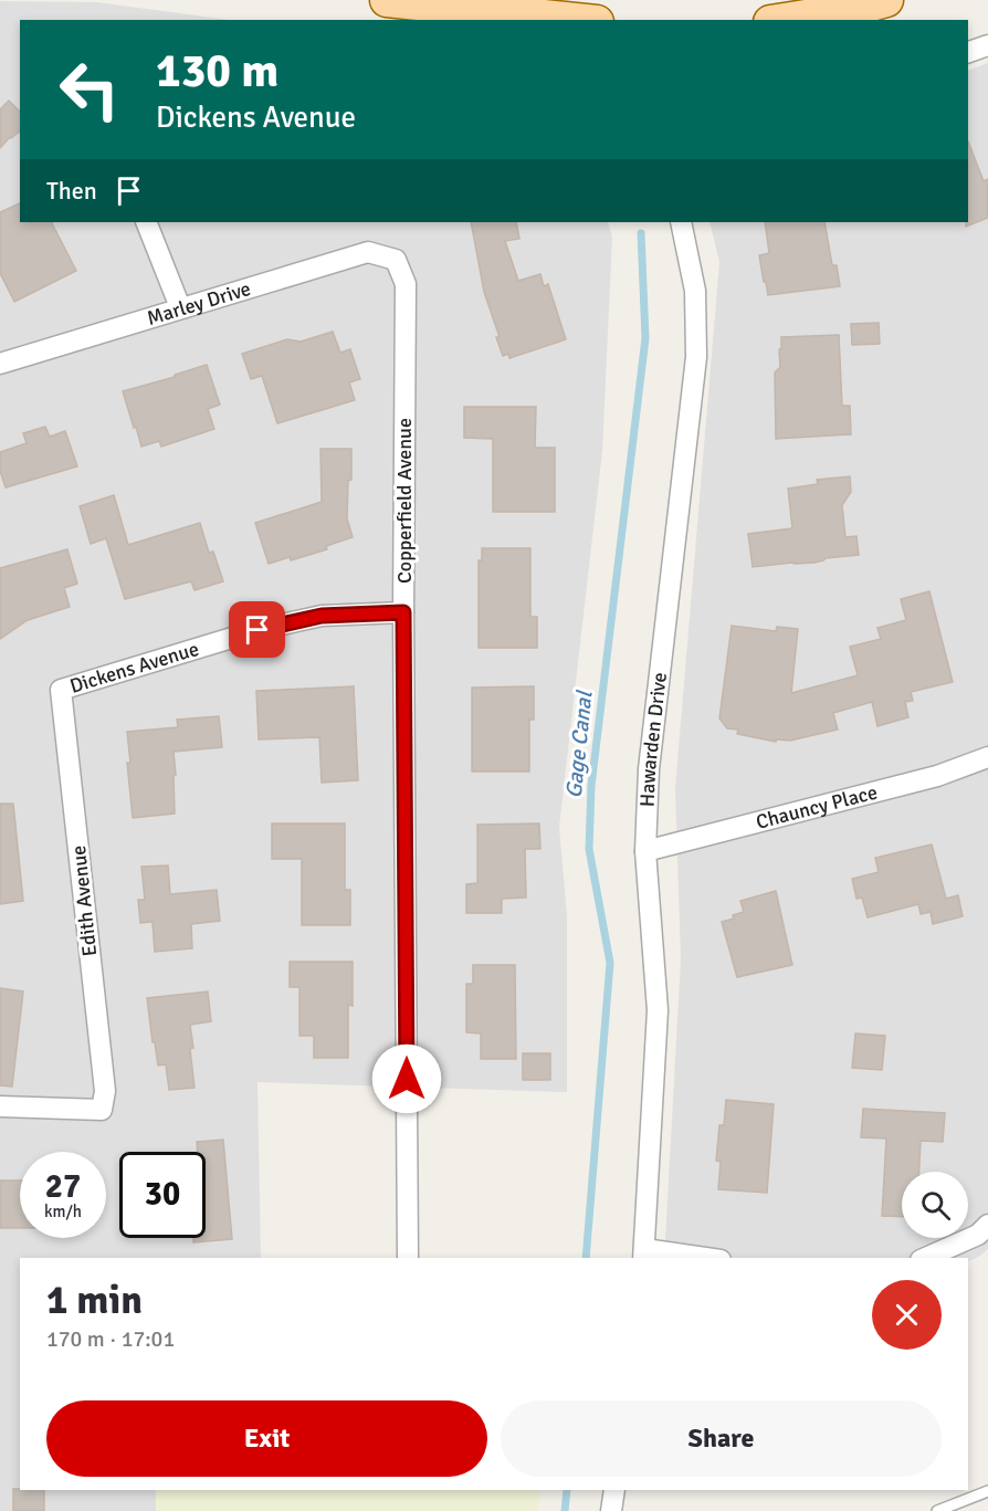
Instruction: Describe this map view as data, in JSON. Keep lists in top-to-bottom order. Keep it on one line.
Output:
{"streets":{"street":["Marley Drive","Copperfield Avenue","Dickens Avenue","Hawarden Drive","Chauncy Place","Edith Avenue"]},"crossings":[["Marley Drive","Copperfield Avenue"],["Copperfield Avenue","Dickens Avenue"],["Dickens Avenue","Edith Avenue"],["Hawarden Drive","Chauncy Place"]],"water":["Gage Canal"],"page":{"turn":["130 m","Dickens Avenue"],"then":"Then","speed":"27 km/h","limit":"30","heading":["1 min","170 m · 17:01"],"buttons":["Exit","Share"]}}
